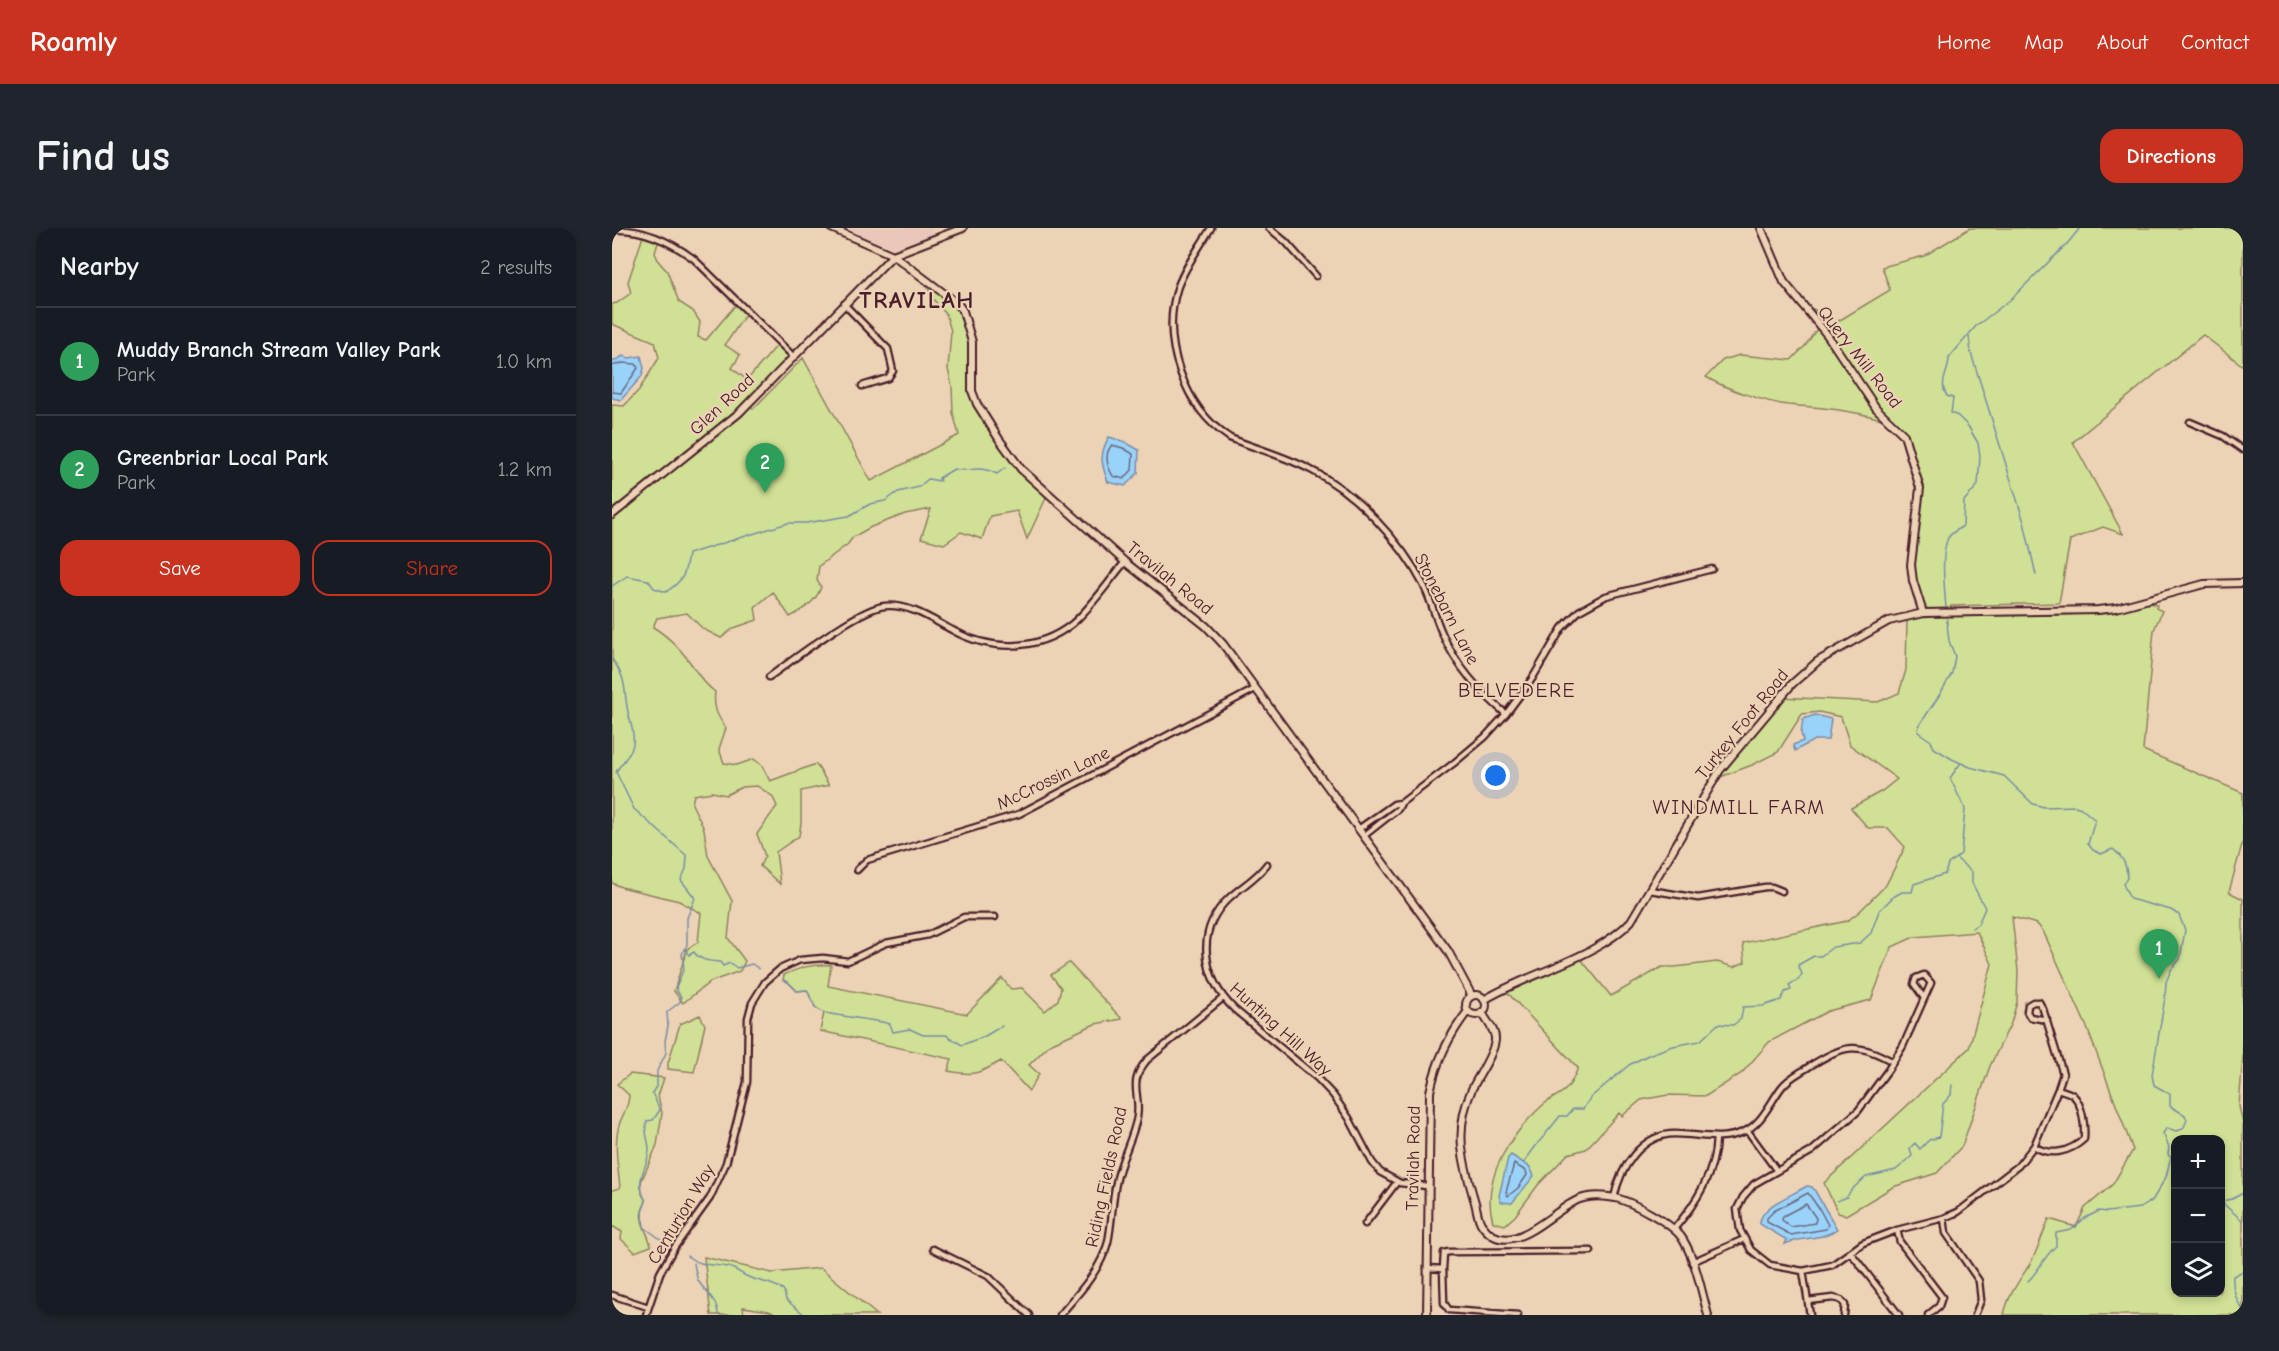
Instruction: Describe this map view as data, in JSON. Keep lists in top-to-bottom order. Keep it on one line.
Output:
{"streets":{"street":["Query Mill Road","Glen Road","Travilah Road","Stonebarn Lane","Turkey Foot Road","McCrossin Lane","Hunting Hill Way","Riding Fields Road","Centurion Way"]},"crossings":[["Query Mill Road","Turkey Foot Road"],["Glen Road","Travilah Road"],["Travilah Road","Turkey Foot Road"],["Travilah Road","McCrossin Lane"],["Hunting Hill Way","Riding Fields Road"]],"districts":["TRAVILAH","BELVEDERE","WINDMILL FARM"],"page":{"header":"Roamly","nav":["Home","Map","About","Contact"],"buttons":["Directions",["Save","Share"]],"title":"Find us","heading":["Nearby","2 results"],"list":[{"mark":"1","name":"Muddy Branch Stream Valley Park","note":"Park","value":"1.0 km"},{"mark":"2","name":"Greenbriar Local Park","note":"Park","value":"1.2 km"}],"pins":["2","1"],"map_buttons":["+","−"]}}
